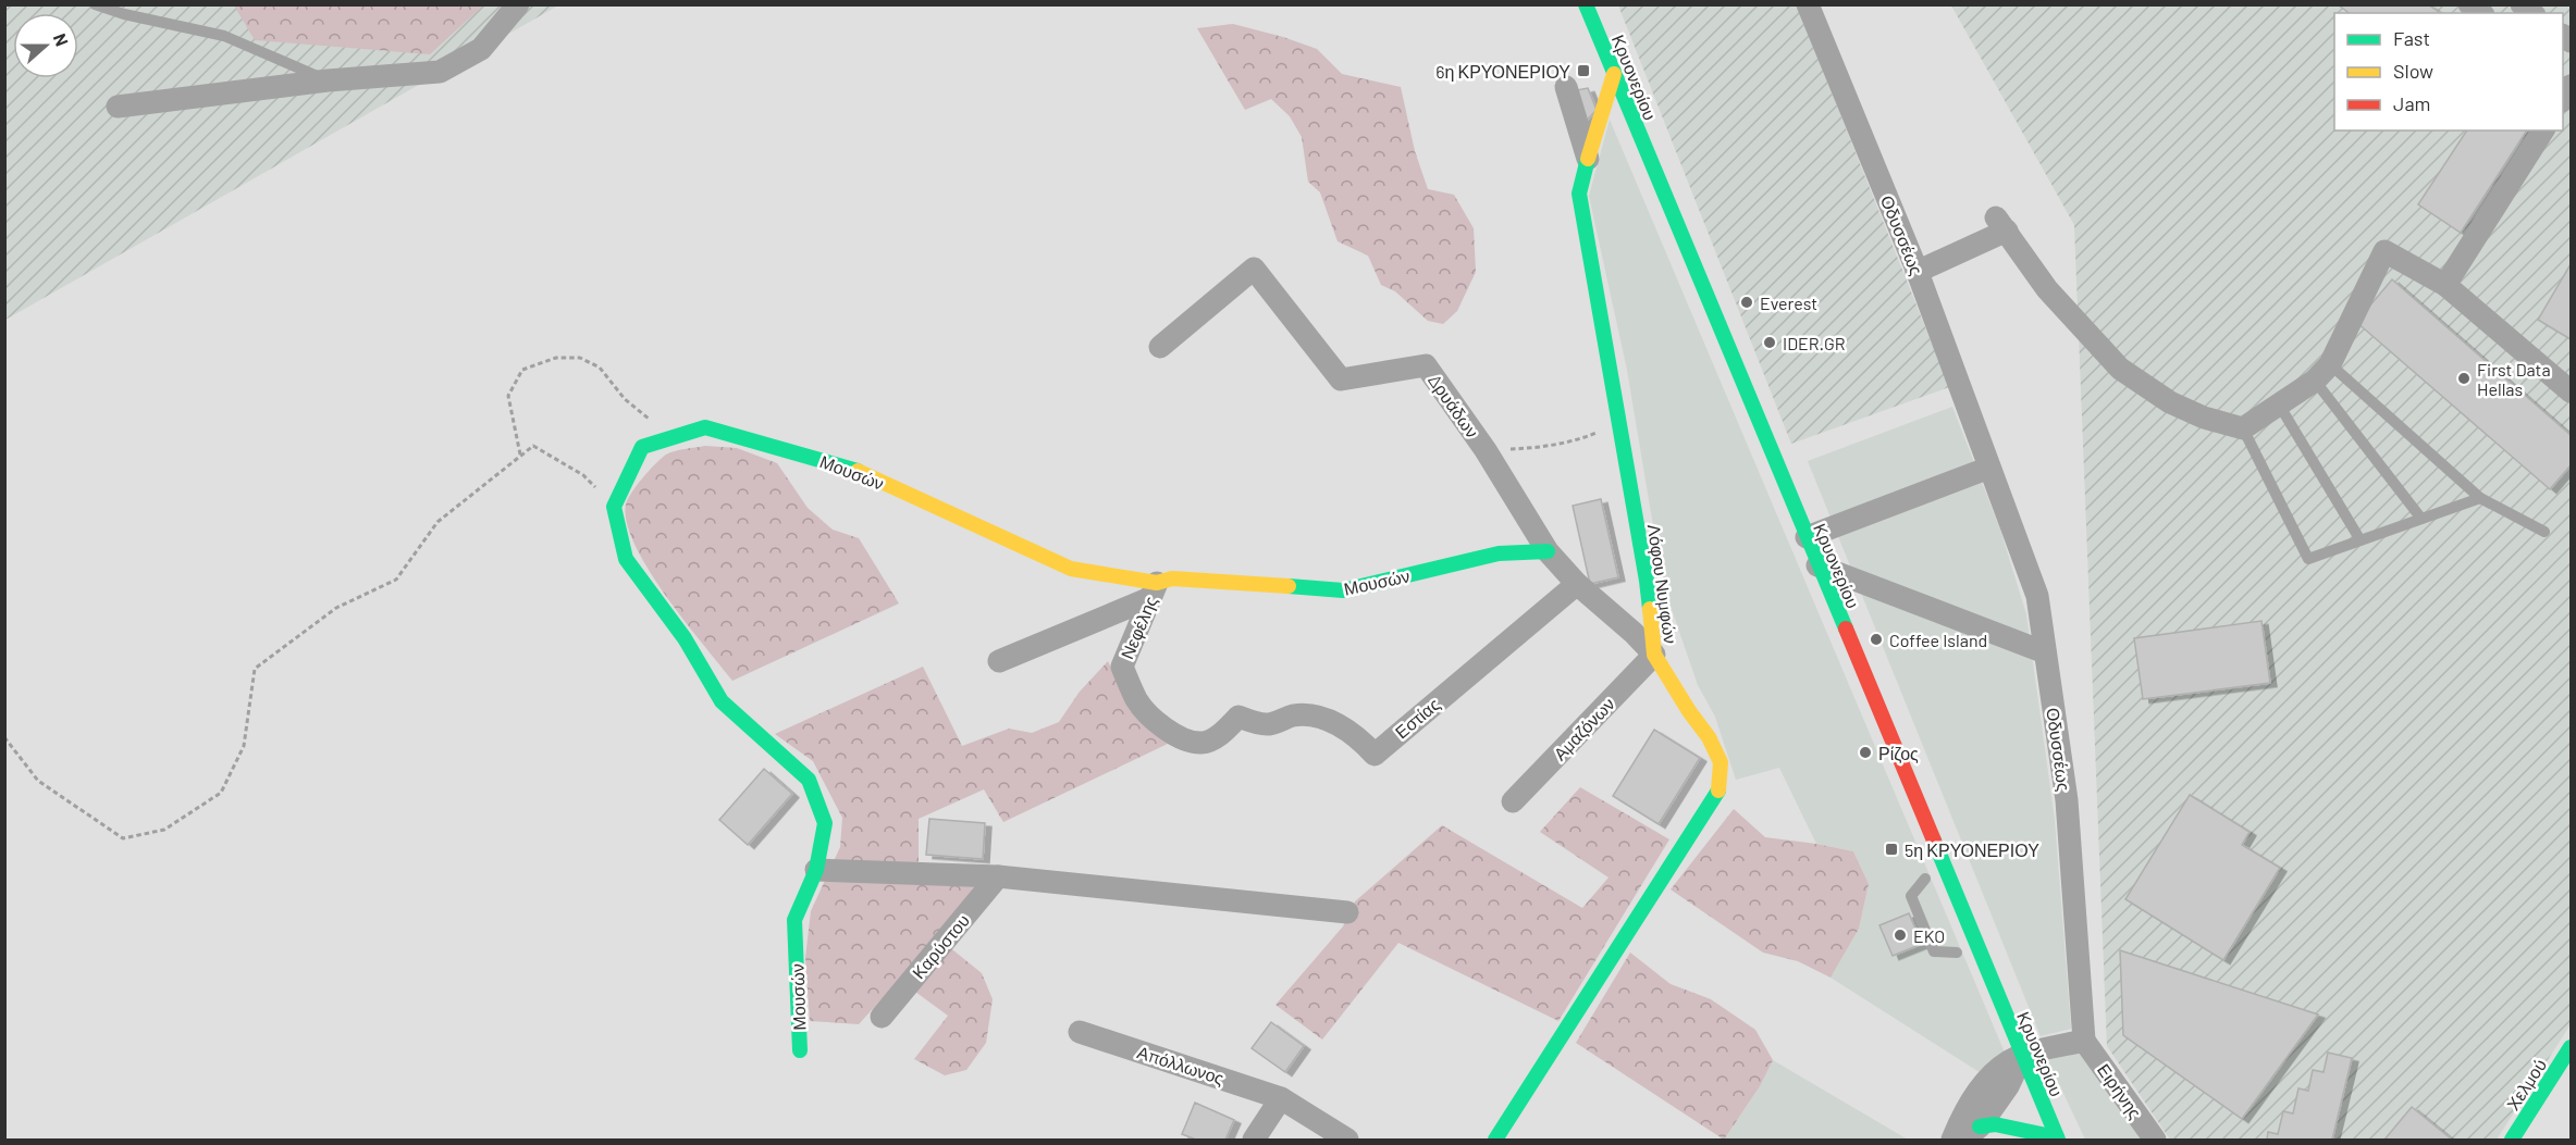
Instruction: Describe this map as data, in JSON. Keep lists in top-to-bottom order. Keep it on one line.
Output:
{"streets":{"street":["Κρυονερίου","Οδυσσέως","Δρυάδων","Μουσών","Λόφου Νυμφών","Νεφέλης","Εστίας","Αμαζόνων","Καρύστου","Απόλλωνος","Χελμού","Ειρήνης"]},"crossings":[["Κρυονερίου","Λόφου Νυμφών"],["Οδυσσέως","Ειρήνης"],["Δρυάδων","Μουσών"],["Δρυάδων","Λόφου Νυμφών"],["Δρυάδων","Εστίας"],["Δρυάδων","Αμαζόνων"],["Μουσών","Νεφέλης"],["Λόφου Νυμφών","Αμαζόνων"],["Νεφέλης","Εστίας"]],"places":{"transit":["6η ΚΡΥΟΝΕΡΙΟΥ","5η ΚΡΥΟΝΕΡΙΟΥ"],"other":["Everest","IDER.GR","First Data Hellas","Coffee Island","Ρίζος","EKO"]},"legend":["Fast","Slow","Jam"],"north":"right"}
